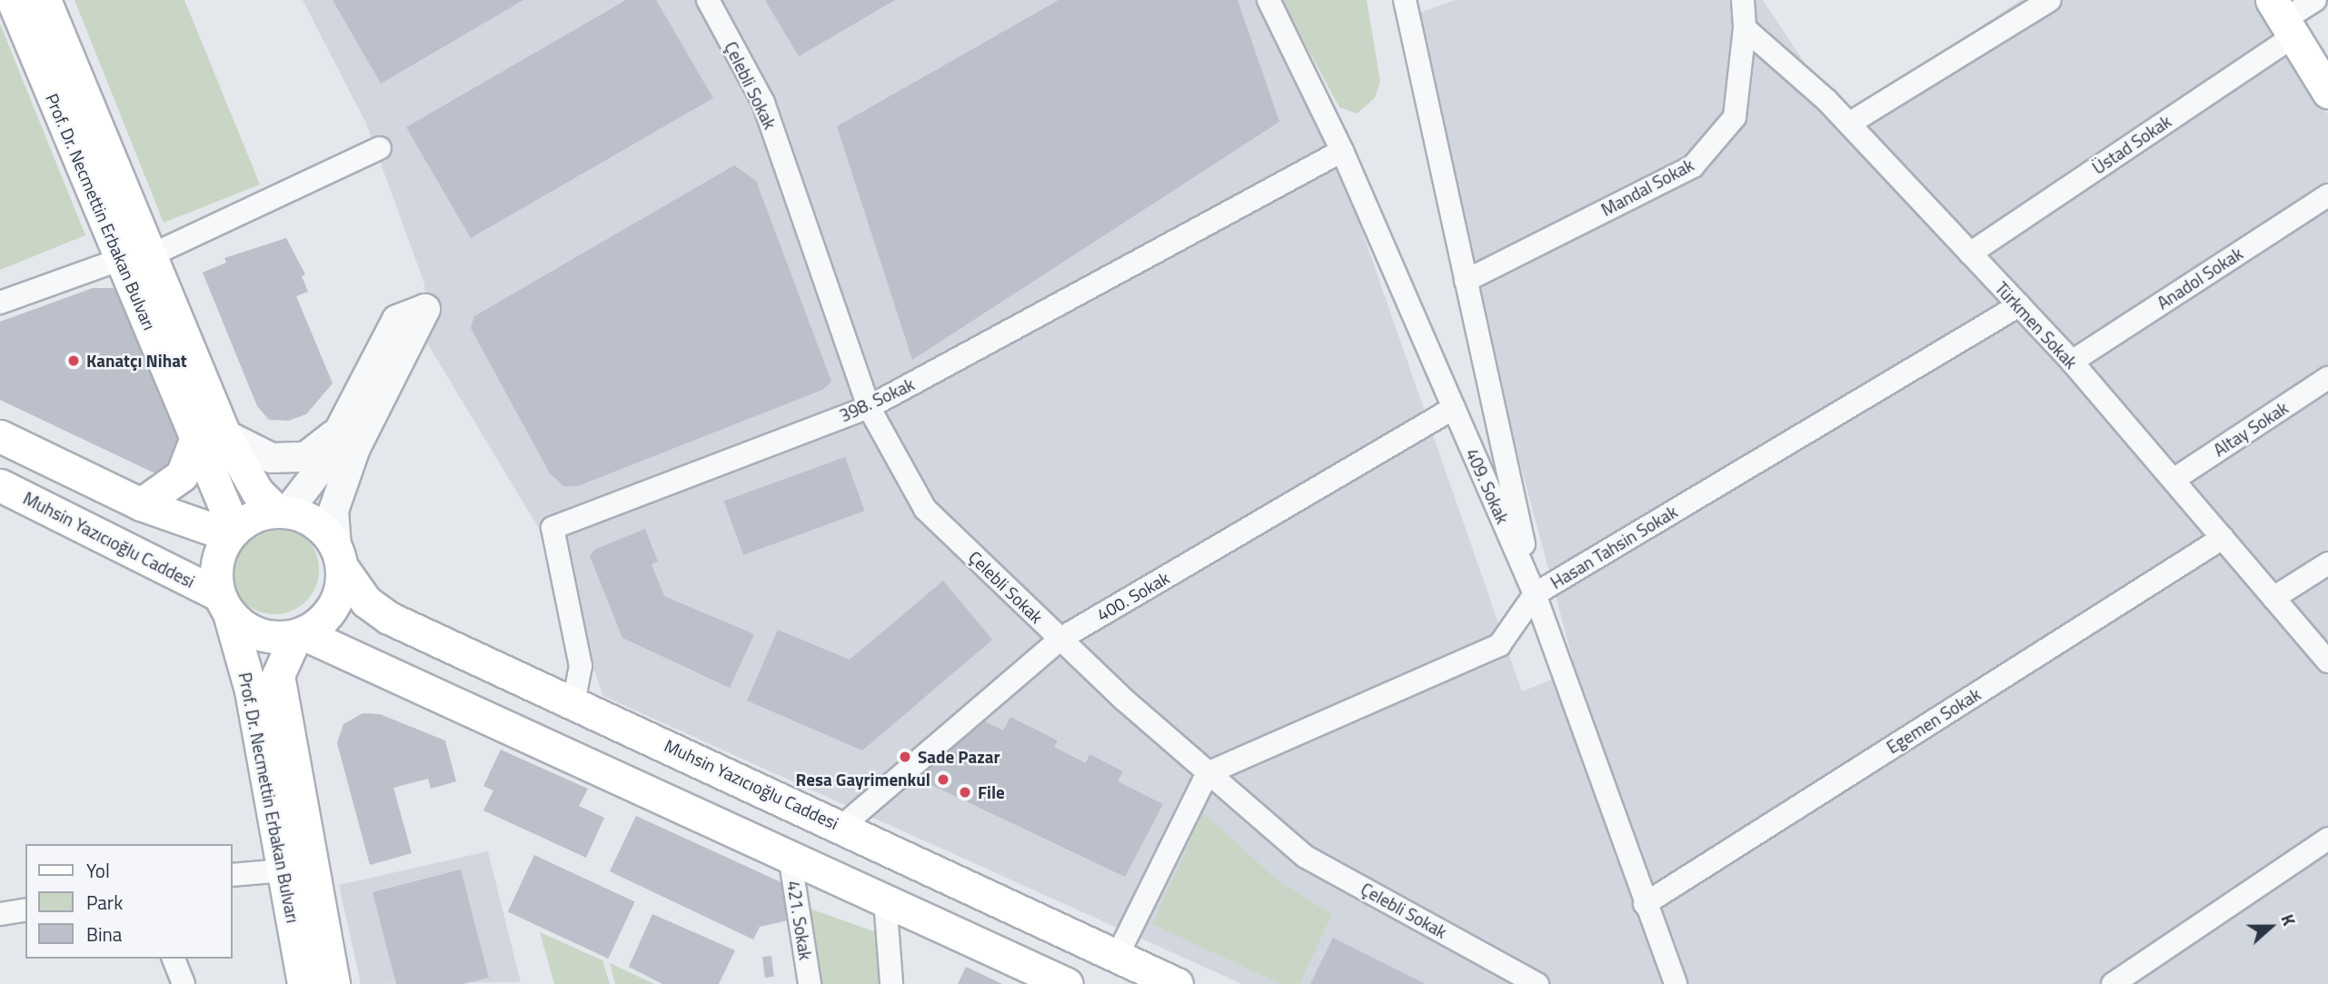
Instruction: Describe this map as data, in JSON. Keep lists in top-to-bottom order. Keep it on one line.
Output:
{"streets":{"main road":["Prof. Dr. Necmettin Erbakan Bulvarı","Muhsin Yazıcıoğlu Caddesi"],"street":["Çelebli Sokak","Üstad Sokak","Mandal Sokak","Anadol Sokak","Türkmen Sokak","398. Sokak","Altay Sokak","409. Sokak","Hasan Tahsin Sokak","400. Sokak","Egemen Sokak","421. Sokak"]},"crossings":[["Çelebli Sokak","398. Sokak"],["Çelebli Sokak","Hasan Tahsin Sokak"],["Çelebli Sokak","400. Sokak"],["Üstad Sokak","Türkmen Sokak"],["Mandal Sokak","Türkmen Sokak"],["Prof. Dr. Necmettin Erbakan Bulvarı","Muhsin Yazıcıoğlu Caddesi"],["Anadol Sokak","Türkmen Sokak"],["Türkmen Sokak","Altay Sokak"],["Türkmen Sokak","Hasan Tahsin Sokak"],["Türkmen Sokak","Egemen Sokak"],["398. Sokak","409. Sokak"],["398. Sokak","Muhsin Yazıcıoğlu Caddesi"],["409. Sokak","Hasan Tahsin Sokak"],["409. Sokak","400. Sokak"],["409. Sokak","Egemen Sokak"],["Muhsin Yazıcıoğlu Caddesi","400. Sokak"]],"places":["Kanatçı Nihat","Sade Pazar","Resa Gayrimenkul","File"],"legend":["Yol","Park","Bina"],"north":"right"}
